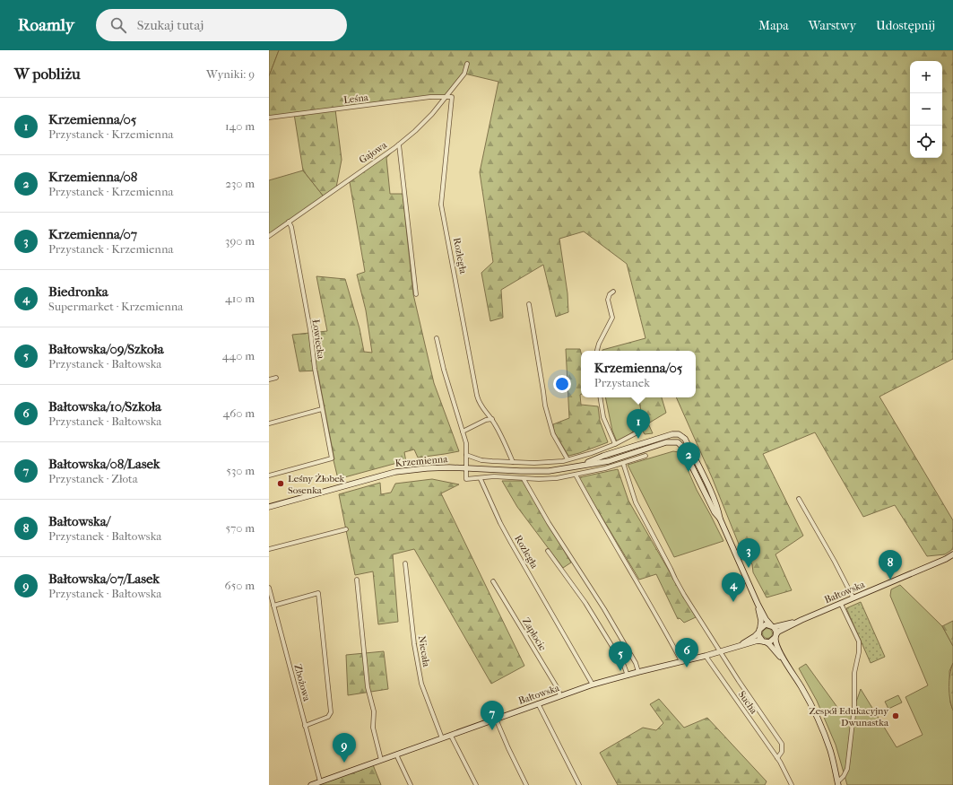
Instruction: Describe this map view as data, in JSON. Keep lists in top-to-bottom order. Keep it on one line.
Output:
{"streets":{"main road":["Krzemienna","Bałtowska"],"street":["Leśna","Gajowa","Rozległa","Łowiecka","Zapłocie","Niecała","Zbożowa","Sucha"]},"crossings":[["Leśna","Gajowa"],["Leśna","Rozległa"],["Gajowa","Rozległa"],["Gajowa","Łowiecka"],["Rozległa","Bałtowska"],["Krzemienna","Bałtowska"],["Bałtowska","Zapłocie"],["Bałtowska","Niecała"],["Bałtowska","Zbożowa"],["Bałtowska","Sucha"]],"places":["Leśny Żłobek Sosenka","Zespół Edukacyjny Dwunastka"],"page":{"header":"Roamly","search":"Szukaj tutaj","nav":["Mapa","Warstwy","Udostępnij"],"heading":["W pobliżu","Wyniki: 9"],"map_buttons":["+","−"],"list":[{"mark":"1","name":"Krzemienna/05","note":"Przystanek · Krzemienna","value":"140 m"},{"mark":"2","name":"Krzemienna/08","note":"Przystanek · Krzemienna","value":"230 m"},{"mark":"3","name":"Krzemienna/07","note":"Przystanek · Krzemienna","value":"390 m"},{"mark":"4","name":"Biedronka","note":"Supermarket · Krzemienna","value":"410 m"},{"mark":"5","name":"Bałtowska/09/Szkoła","note":"Przystanek · Bałtowska","value":"440 m"},{"mark":"6","name":"Bałtowska/10/Szkoła","note":"Przystanek · Bałtowska","value":"460 m"},{"mark":"7","name":"Bałtowska/08/Lasek","note":"Przystanek · Złota","value":"530 m"},{"mark":"8","name":"Bałtowska/","note":"Przystanek · Bałtowska","value":"570 m"},{"mark":"9","name":"Bałtowska/07/Lasek","note":"Przystanek · Bałtowska","value":"650 m"}],"popup":["Krzemienna/05","Przystanek"],"pins":["1","2","3","8","4","6","5","7","9"]}}
